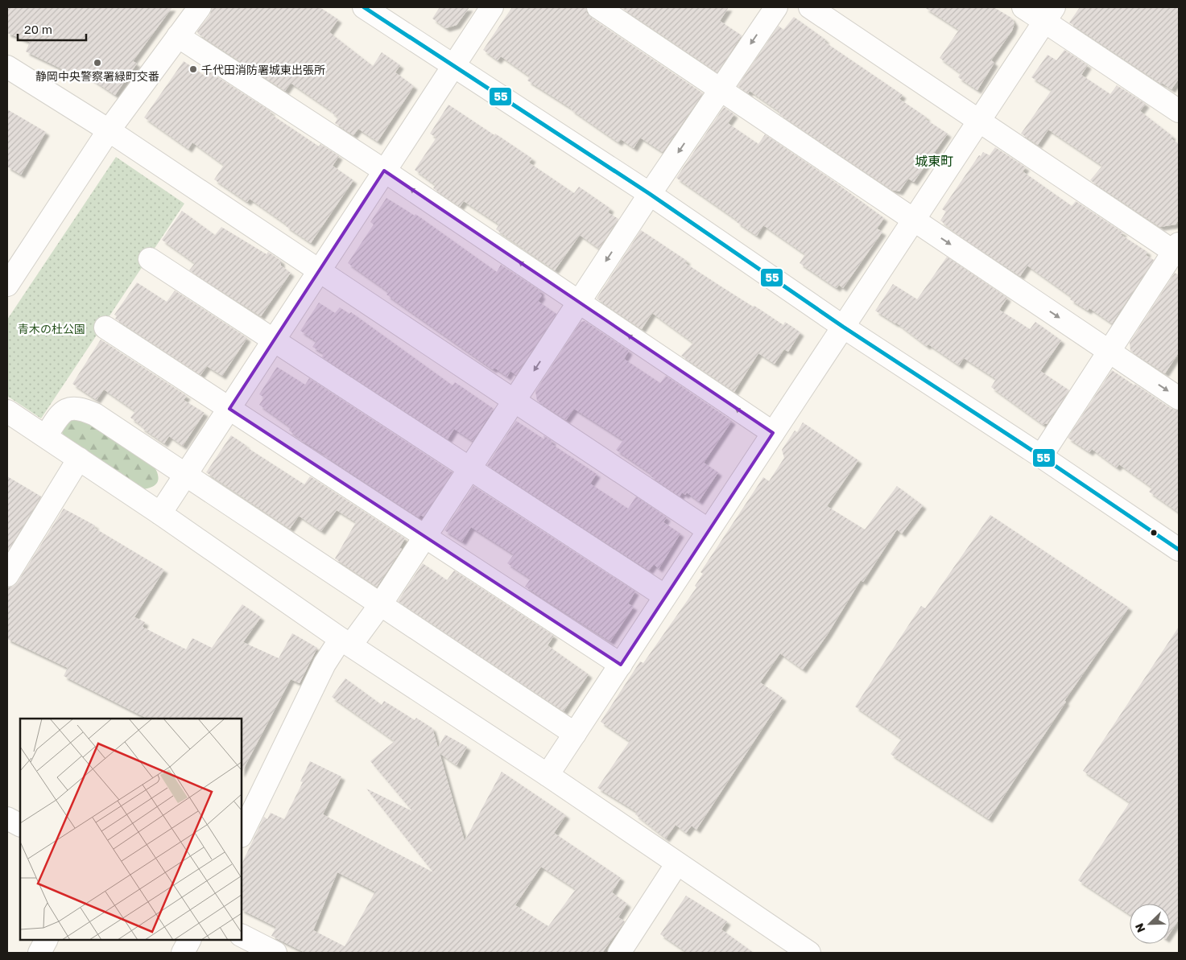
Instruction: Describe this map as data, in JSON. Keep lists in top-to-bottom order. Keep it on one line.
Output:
{"districts":["城東町"],"parks":["青木の杜公園"],"places":["静岡中央警察署緑町交番","千代田消防署城東出張所"],"lines":["transit line 55"],"scale_bar":"20 m","north":"bottom left"}
